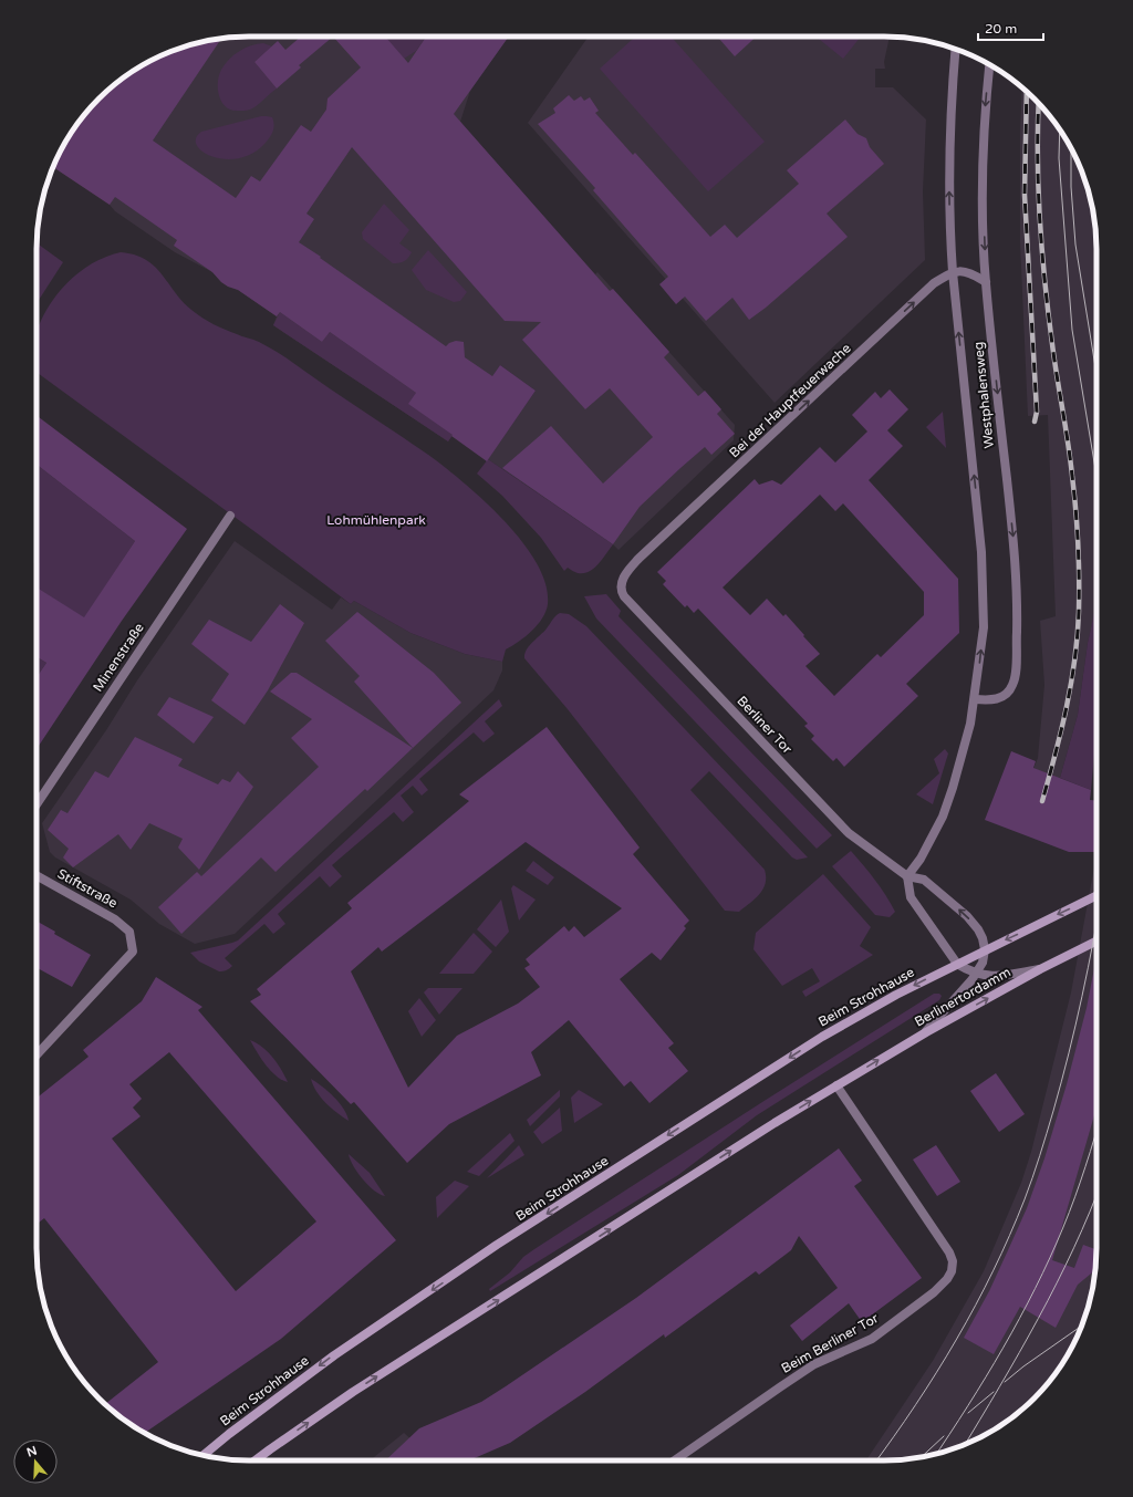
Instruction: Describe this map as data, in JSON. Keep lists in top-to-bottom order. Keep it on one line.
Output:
{"streets":{"main road":["Beim Strohhause","Berlinertordamm"],"street":["Westphalensweg","Bei der Hauptfeuerwache","Minenstraße","Berliner Tor","Stiftstraße","Beim Berliner Tor"]},"crossings":[["Westphalensweg","Bei der Hauptfeuerwache"],["Westphalensweg","Berliner Tor"],["Bei der Hauptfeuerwache","Berliner Tor"],["Berlinertordamm","Beim Berliner Tor"]],"one_way":["Bei der Hauptfeuerwache","Berlinertordamm"],"parks":["Lohmühlenpark"],"scale_bar":"20 m","north":"top"}
